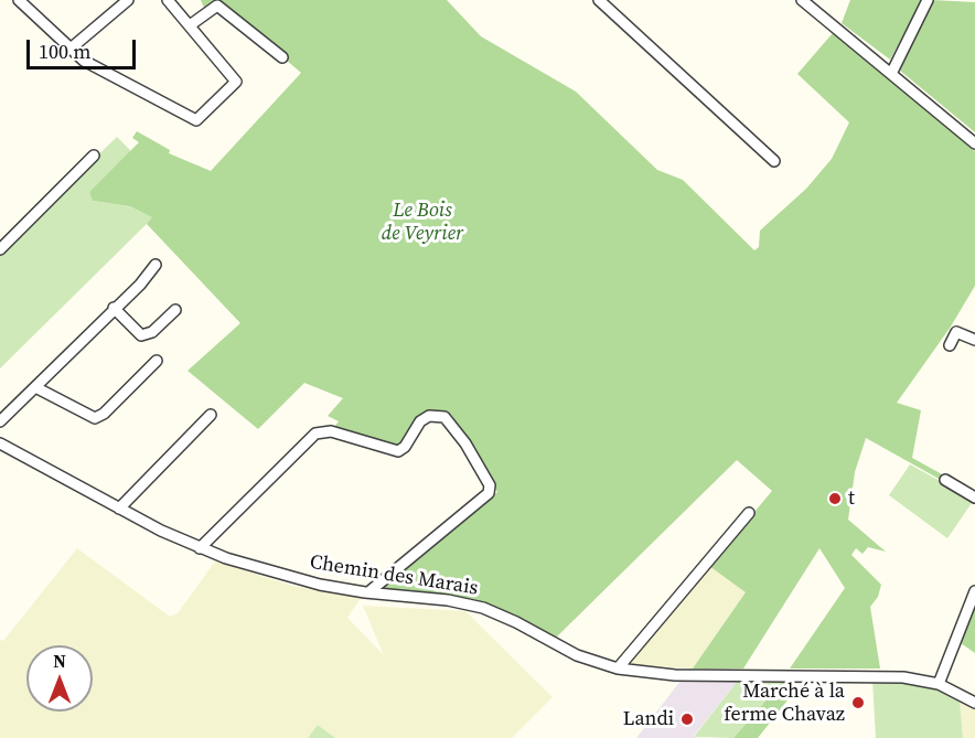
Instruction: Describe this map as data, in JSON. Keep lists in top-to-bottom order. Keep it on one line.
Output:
{"streets":{"street":["Chemin des Marais"]},"parks":["Le Bois de Veyrier"],"places":["t","Marché à la ferme Chavaz","Landi"],"scale_bar":"100 m","north":"top"}
